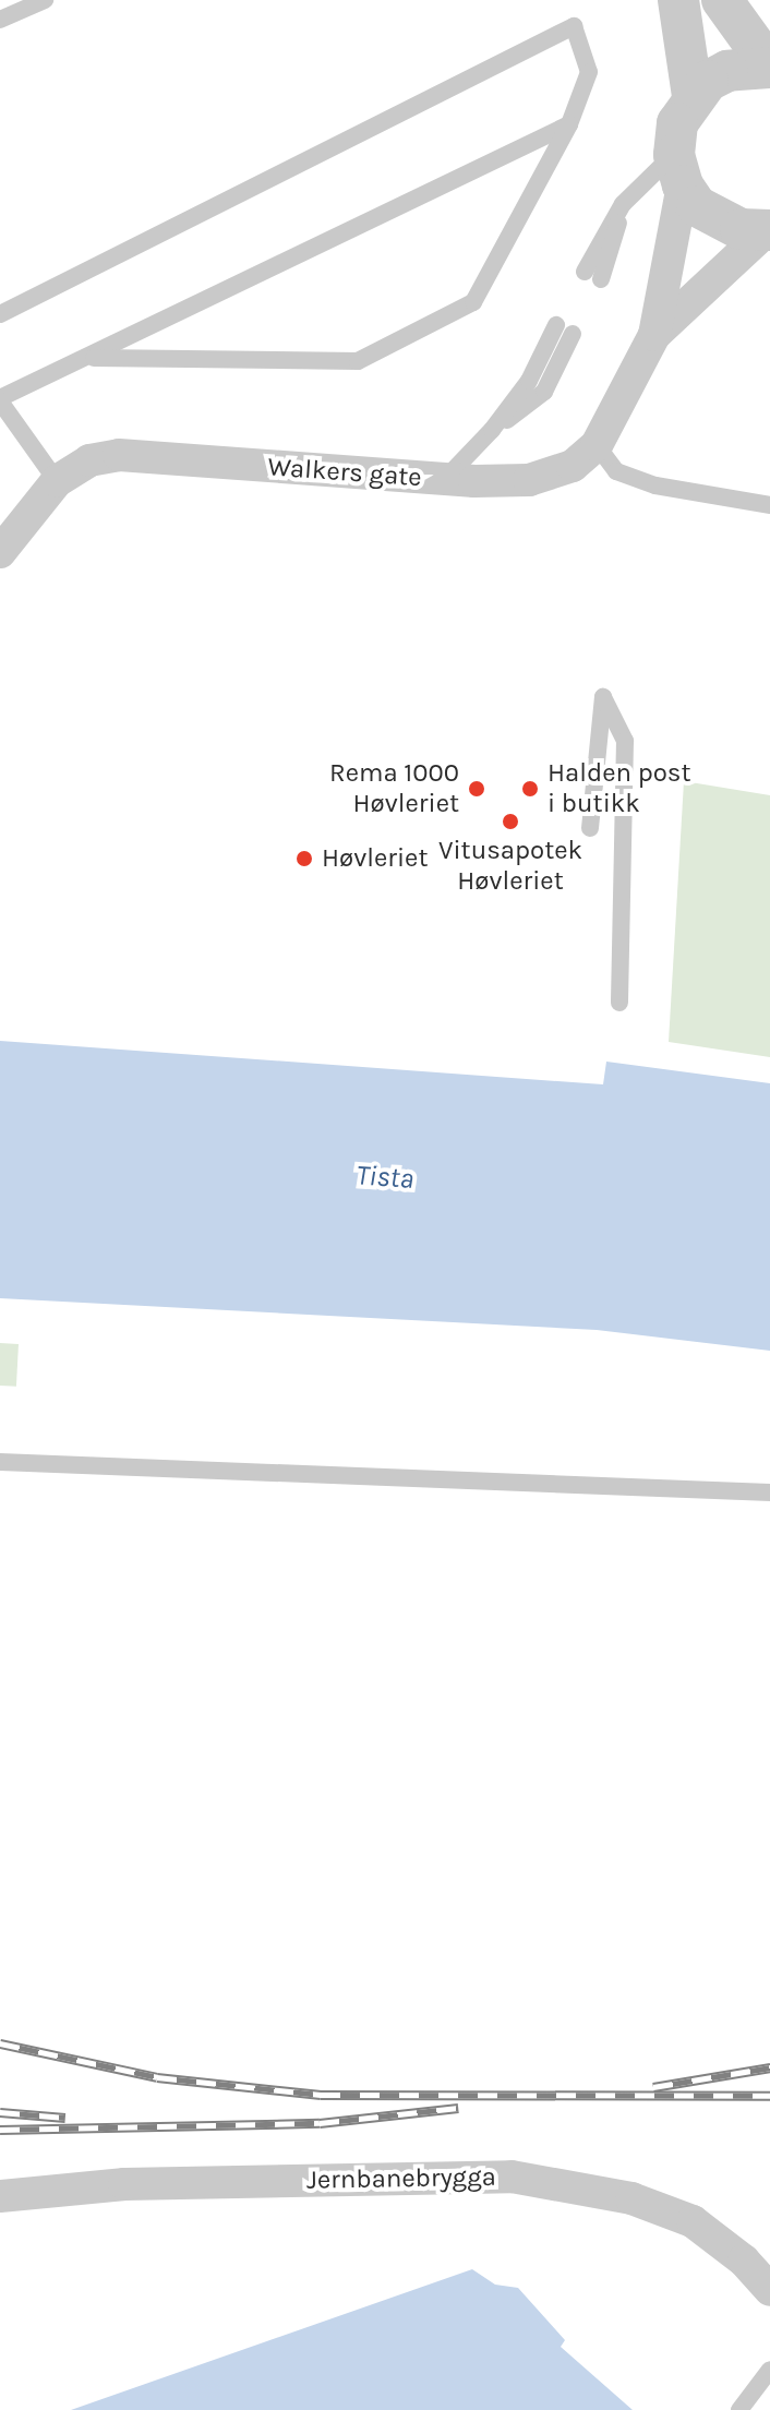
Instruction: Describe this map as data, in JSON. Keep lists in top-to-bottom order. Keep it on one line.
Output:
{"streets":{"street":["Walkers gate","Jernbanebrygga"]},"water":["Tista"],"places":["Rema 1000 Høvleriet","Halden post i butikk","Vitusapotek Høvleriet","Høvleriet"]}
